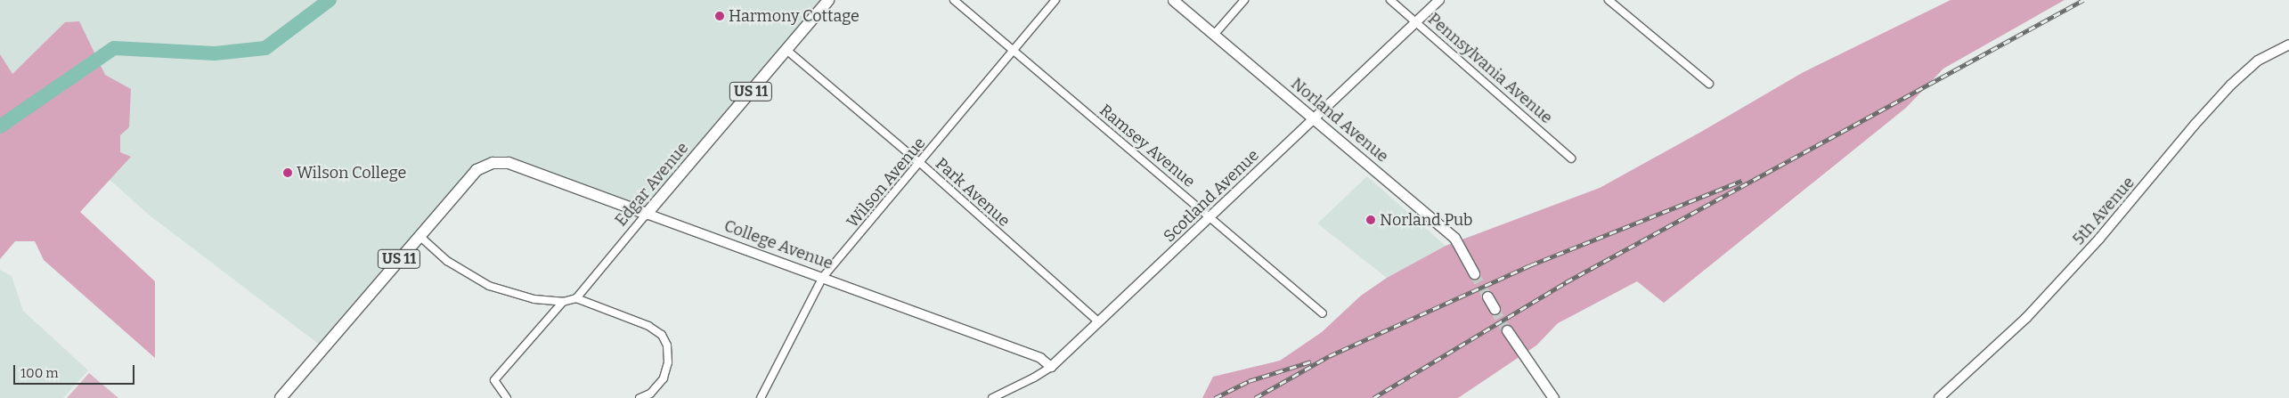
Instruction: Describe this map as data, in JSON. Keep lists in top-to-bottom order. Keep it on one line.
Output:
{"streets":{"main road":["US 11","Norland Avenue","Edgar Avenue","College Avenue"],"street":["Pennsylvania Avenue","Ramsey Avenue","Wilson Avenue","Park Avenue","Scotland Avenue","5th Avenue"]},"crossings":[["Pennsylvania Avenue","Scotland Avenue"],["US 11","College Avenue"],["Norland Avenue","Scotland Avenue"],["Ramsey Avenue","Wilson Avenue"],["Ramsey Avenue","Scotland Avenue"],["Wilson Avenue","Park Avenue"],["Wilson Avenue","College Avenue"],["Edgar Avenue","Park Avenue"],["Edgar Avenue","College Avenue"],["Park Avenue","Scotland Avenue"],["Scotland Avenue","College Avenue"]],"places":["Harmony Cottage","Wilson College","Norland Pub"],"scale_bar":"100 m"}
